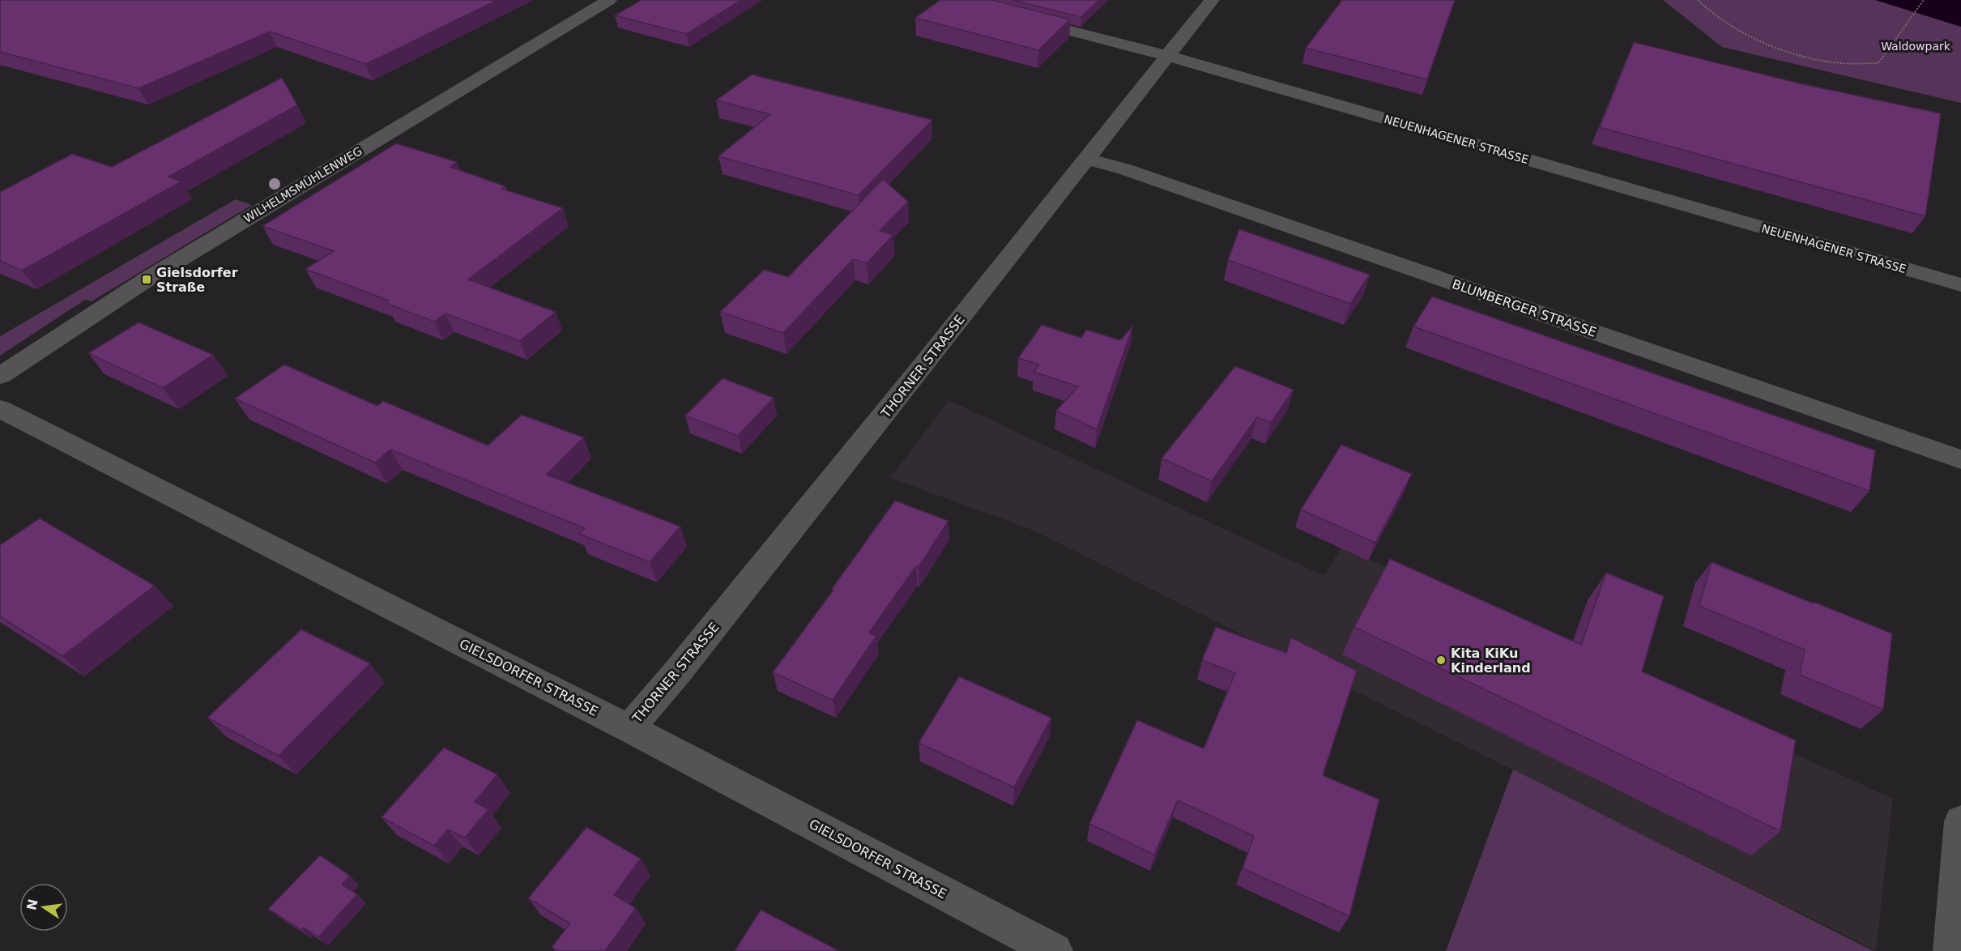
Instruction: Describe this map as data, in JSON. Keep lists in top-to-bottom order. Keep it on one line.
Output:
{"streets":{"street":["NEUENHAGENER STRASSE","WILHELMSMÜHLENWEG","BLUMBERGER STRASSE","THORNER STRASSE","GIELSDORFER STRASSE"]},"crossings":[["NEUENHAGENER STRASSE","THORNER STRASSE"],["BLUMBERGER STRASSE","THORNER STRASSE"],["THORNER STRASSE","GIELSDORFER STRASSE"]],"parks":["Waldowpark"],"places":{"transit":["Gielsdorfer Straße"],"other":["Kita KiKu Kinderland"]},"north":"left"}
